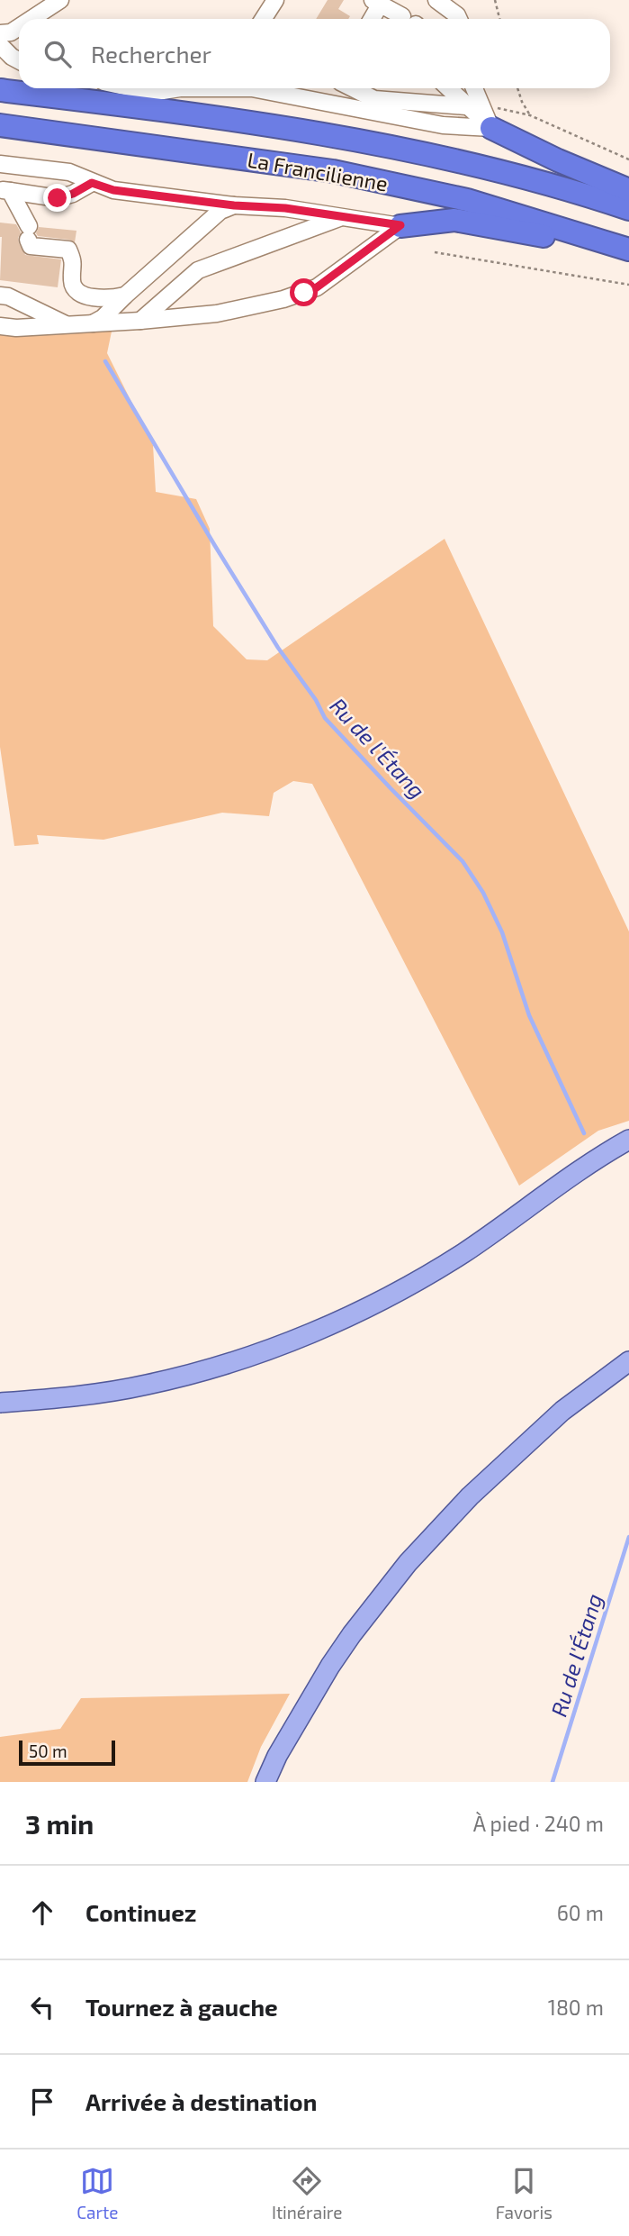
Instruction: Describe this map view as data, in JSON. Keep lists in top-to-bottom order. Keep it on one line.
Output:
{"streets":{"highway":["La Francilienne"]},"water":["Ru de l'Étang"],"scale_bar":"50 m","page":{"search":"Rechercher","scale":"50 m","heading":["3 min","À pied · 240 m"],"list":[["Continuez","60 m"],["Tournez à gauche","180 m"],"Arrivée à destination"],"nav":["Carte","Itinéraire","Favoris"]}}
